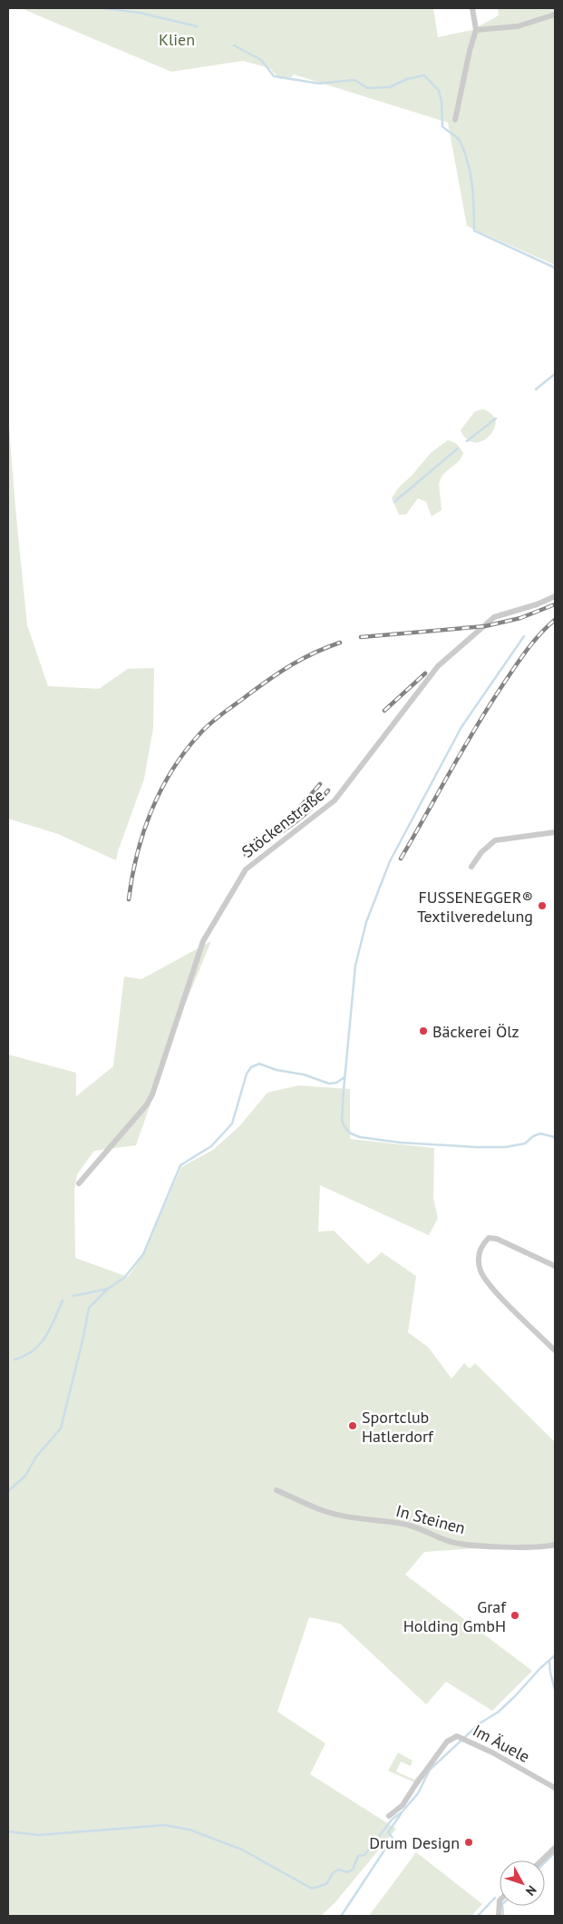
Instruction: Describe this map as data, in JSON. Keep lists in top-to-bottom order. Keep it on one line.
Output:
{"streets":{"street":["Stöckenstraße","In Steinen","Im Äuele"]},"parks":["Klien"],"places":["FUSSENEGGER® Textilveredelung","Bäckerei Ölz","Sportclub Hatlerdorf","Graf Holding GmbH","Drum Design"],"north":"bottom right"}
